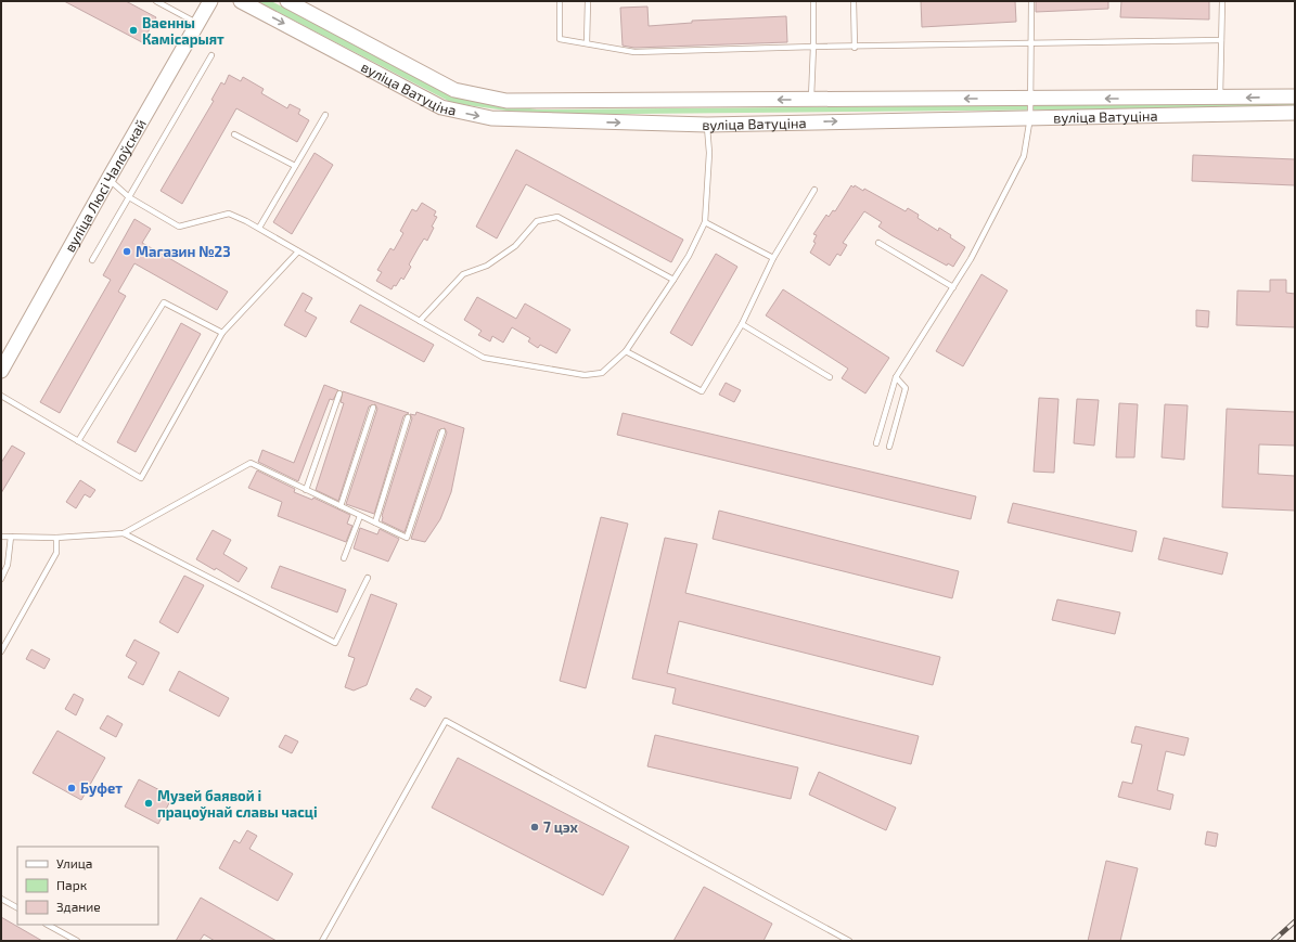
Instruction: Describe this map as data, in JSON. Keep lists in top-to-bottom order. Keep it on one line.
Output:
{"streets":{"street":["вуліца Ватуціна","вуліца Люсі Чалоўскай"]},"places":["Ваенны Камісарыят","Магазин №23","Буфет","Музей баявой і працоўнай славы часці","7 цэх"],"legend":["Улица","Парк","Здание"]}
